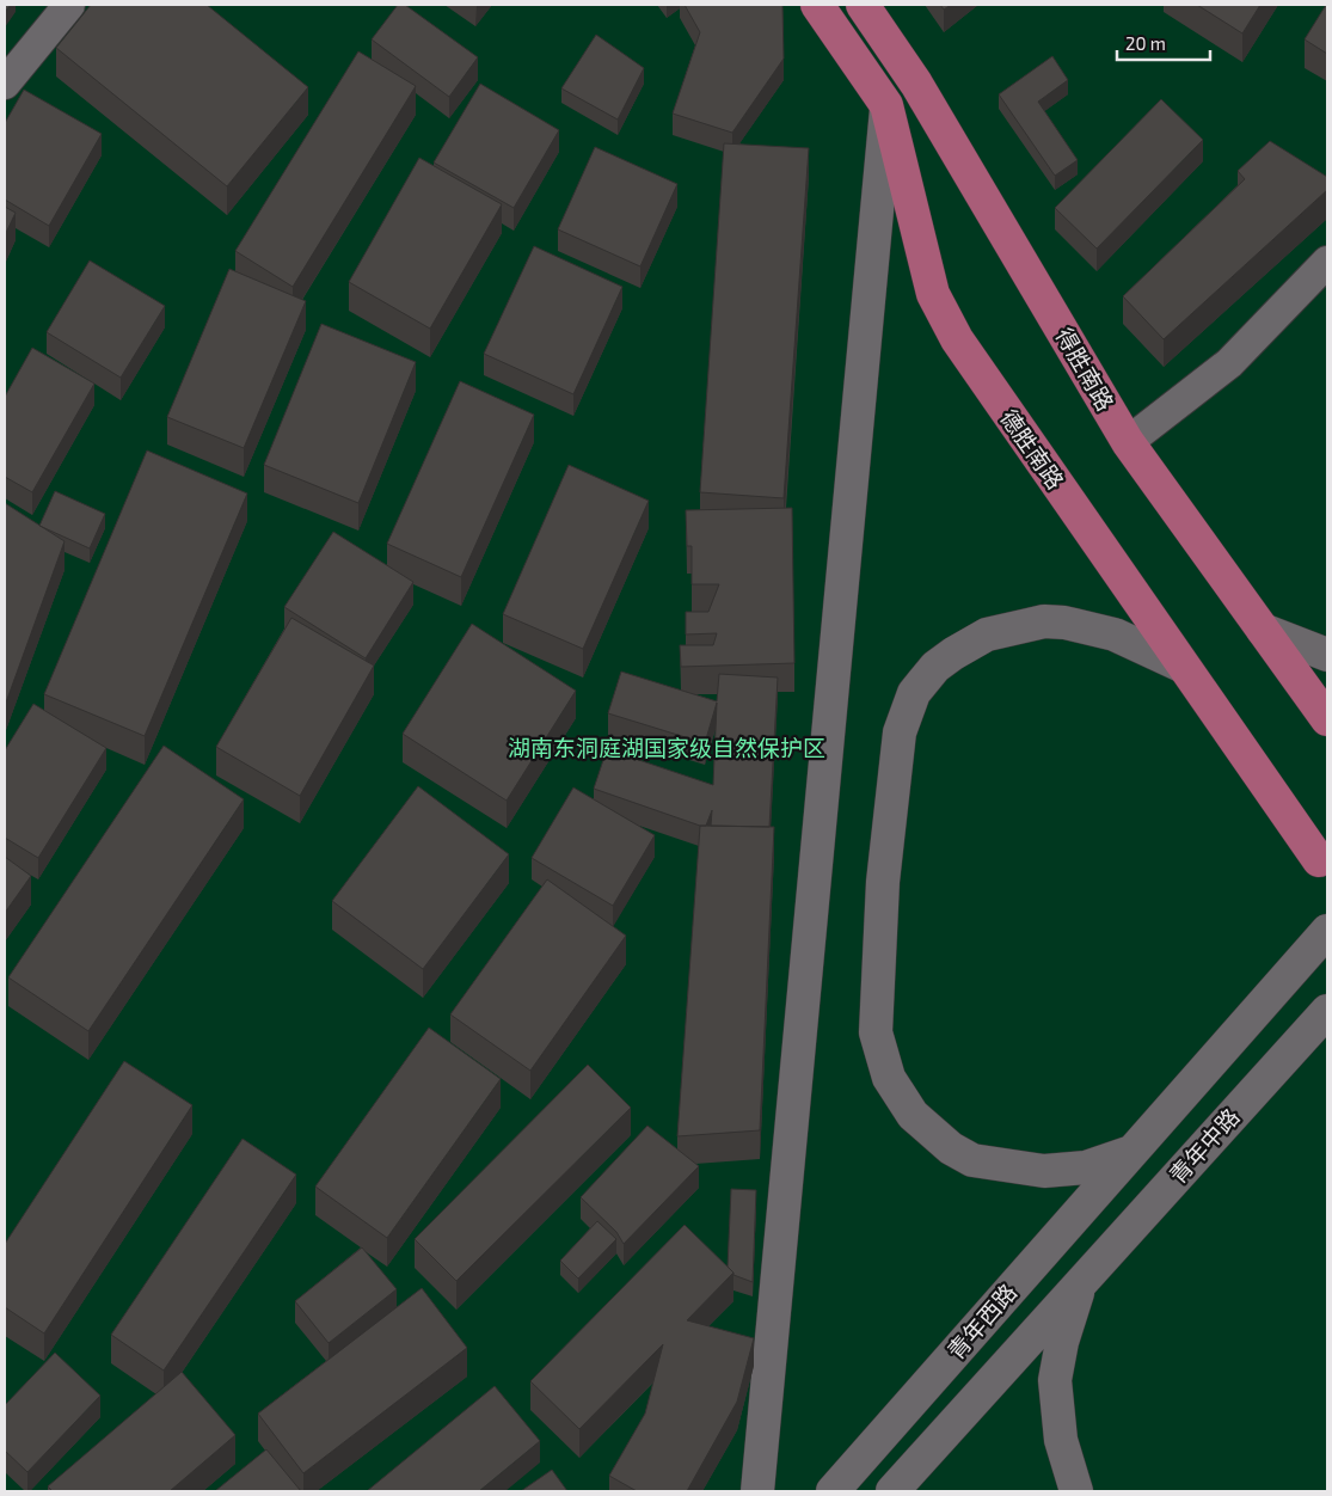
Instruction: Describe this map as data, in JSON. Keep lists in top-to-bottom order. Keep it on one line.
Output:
{"streets":{"main road":["得胜南路","德胜南路","青年中路","青年西路"]},"crossings":[["青年中路","青年西路"]],"parks":["湖南东洞庭湖国家级自然保护区"],"scale_bar":"20 m"}
